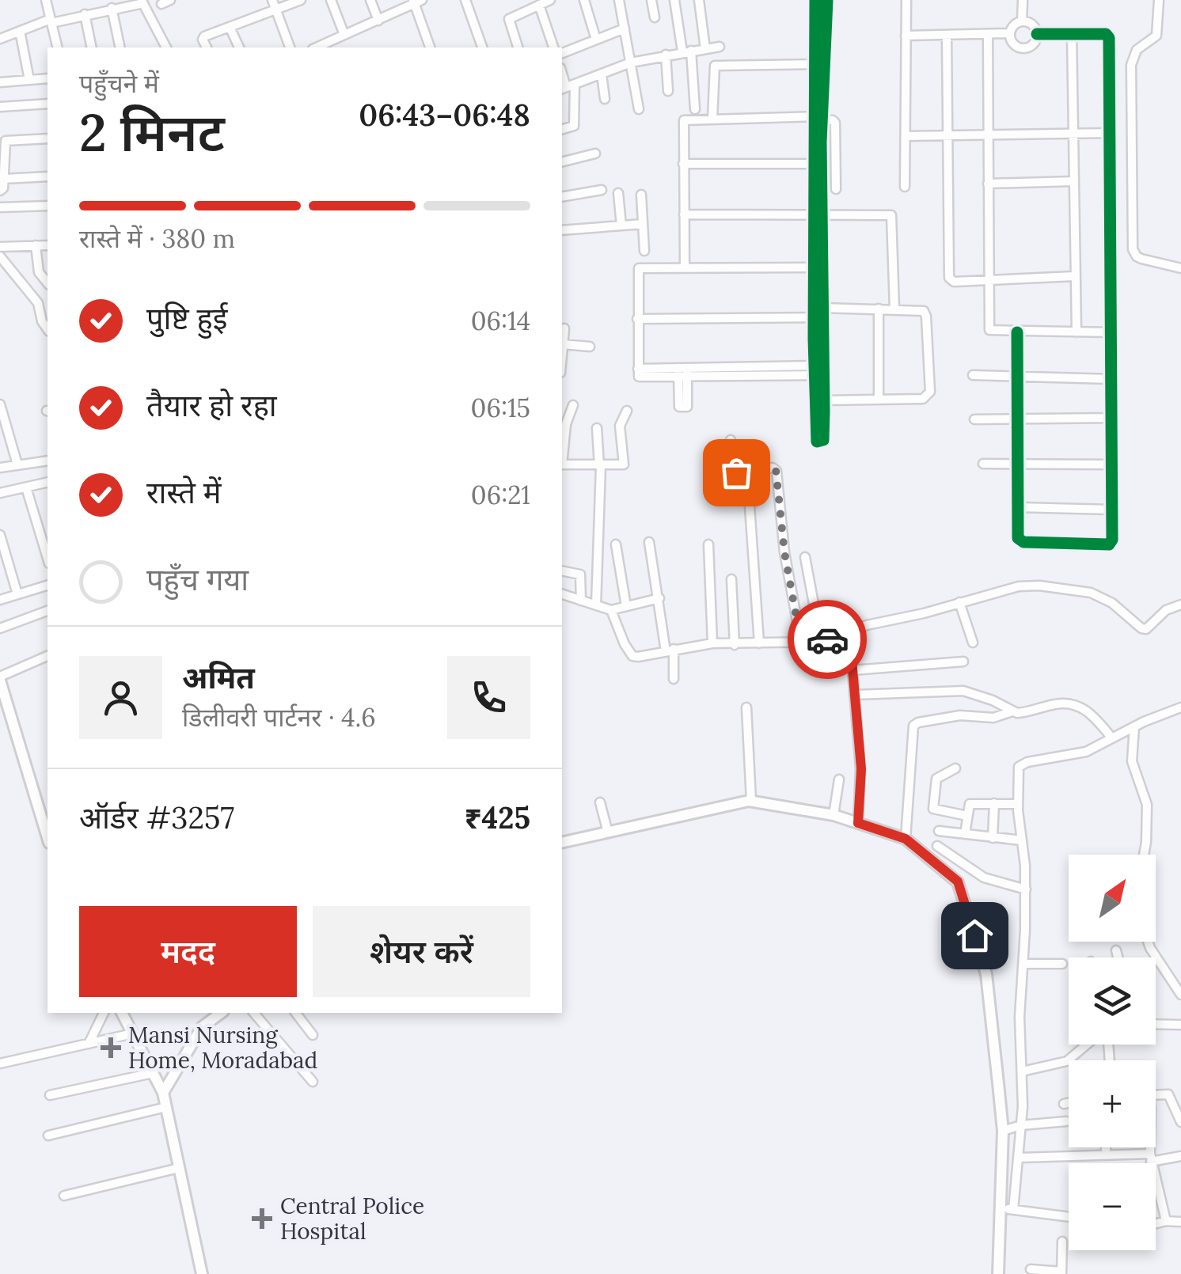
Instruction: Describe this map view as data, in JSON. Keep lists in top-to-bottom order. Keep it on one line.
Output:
{"places":{"health":["Mansi Nursing Home, Moradabad","Central Police Hospital"]},"north":"top right","page":{"heading":["2 मिनट","पहुँचने में","06:43–06:48"],"panel":["अमित","डिलीवरी पार्टनर · 4.6","ऑर्डर #3257","₹425"],"bar":"रास्ते में · 380 m","list":[["पुष्टि हुई","06:14"],["तैयार हो रहा","06:15"],["रास्ते में","06:21"],"पहुँच गया"],"map_buttons":["+","−"],"buttons":["मदद","शेयर करें"]}}
